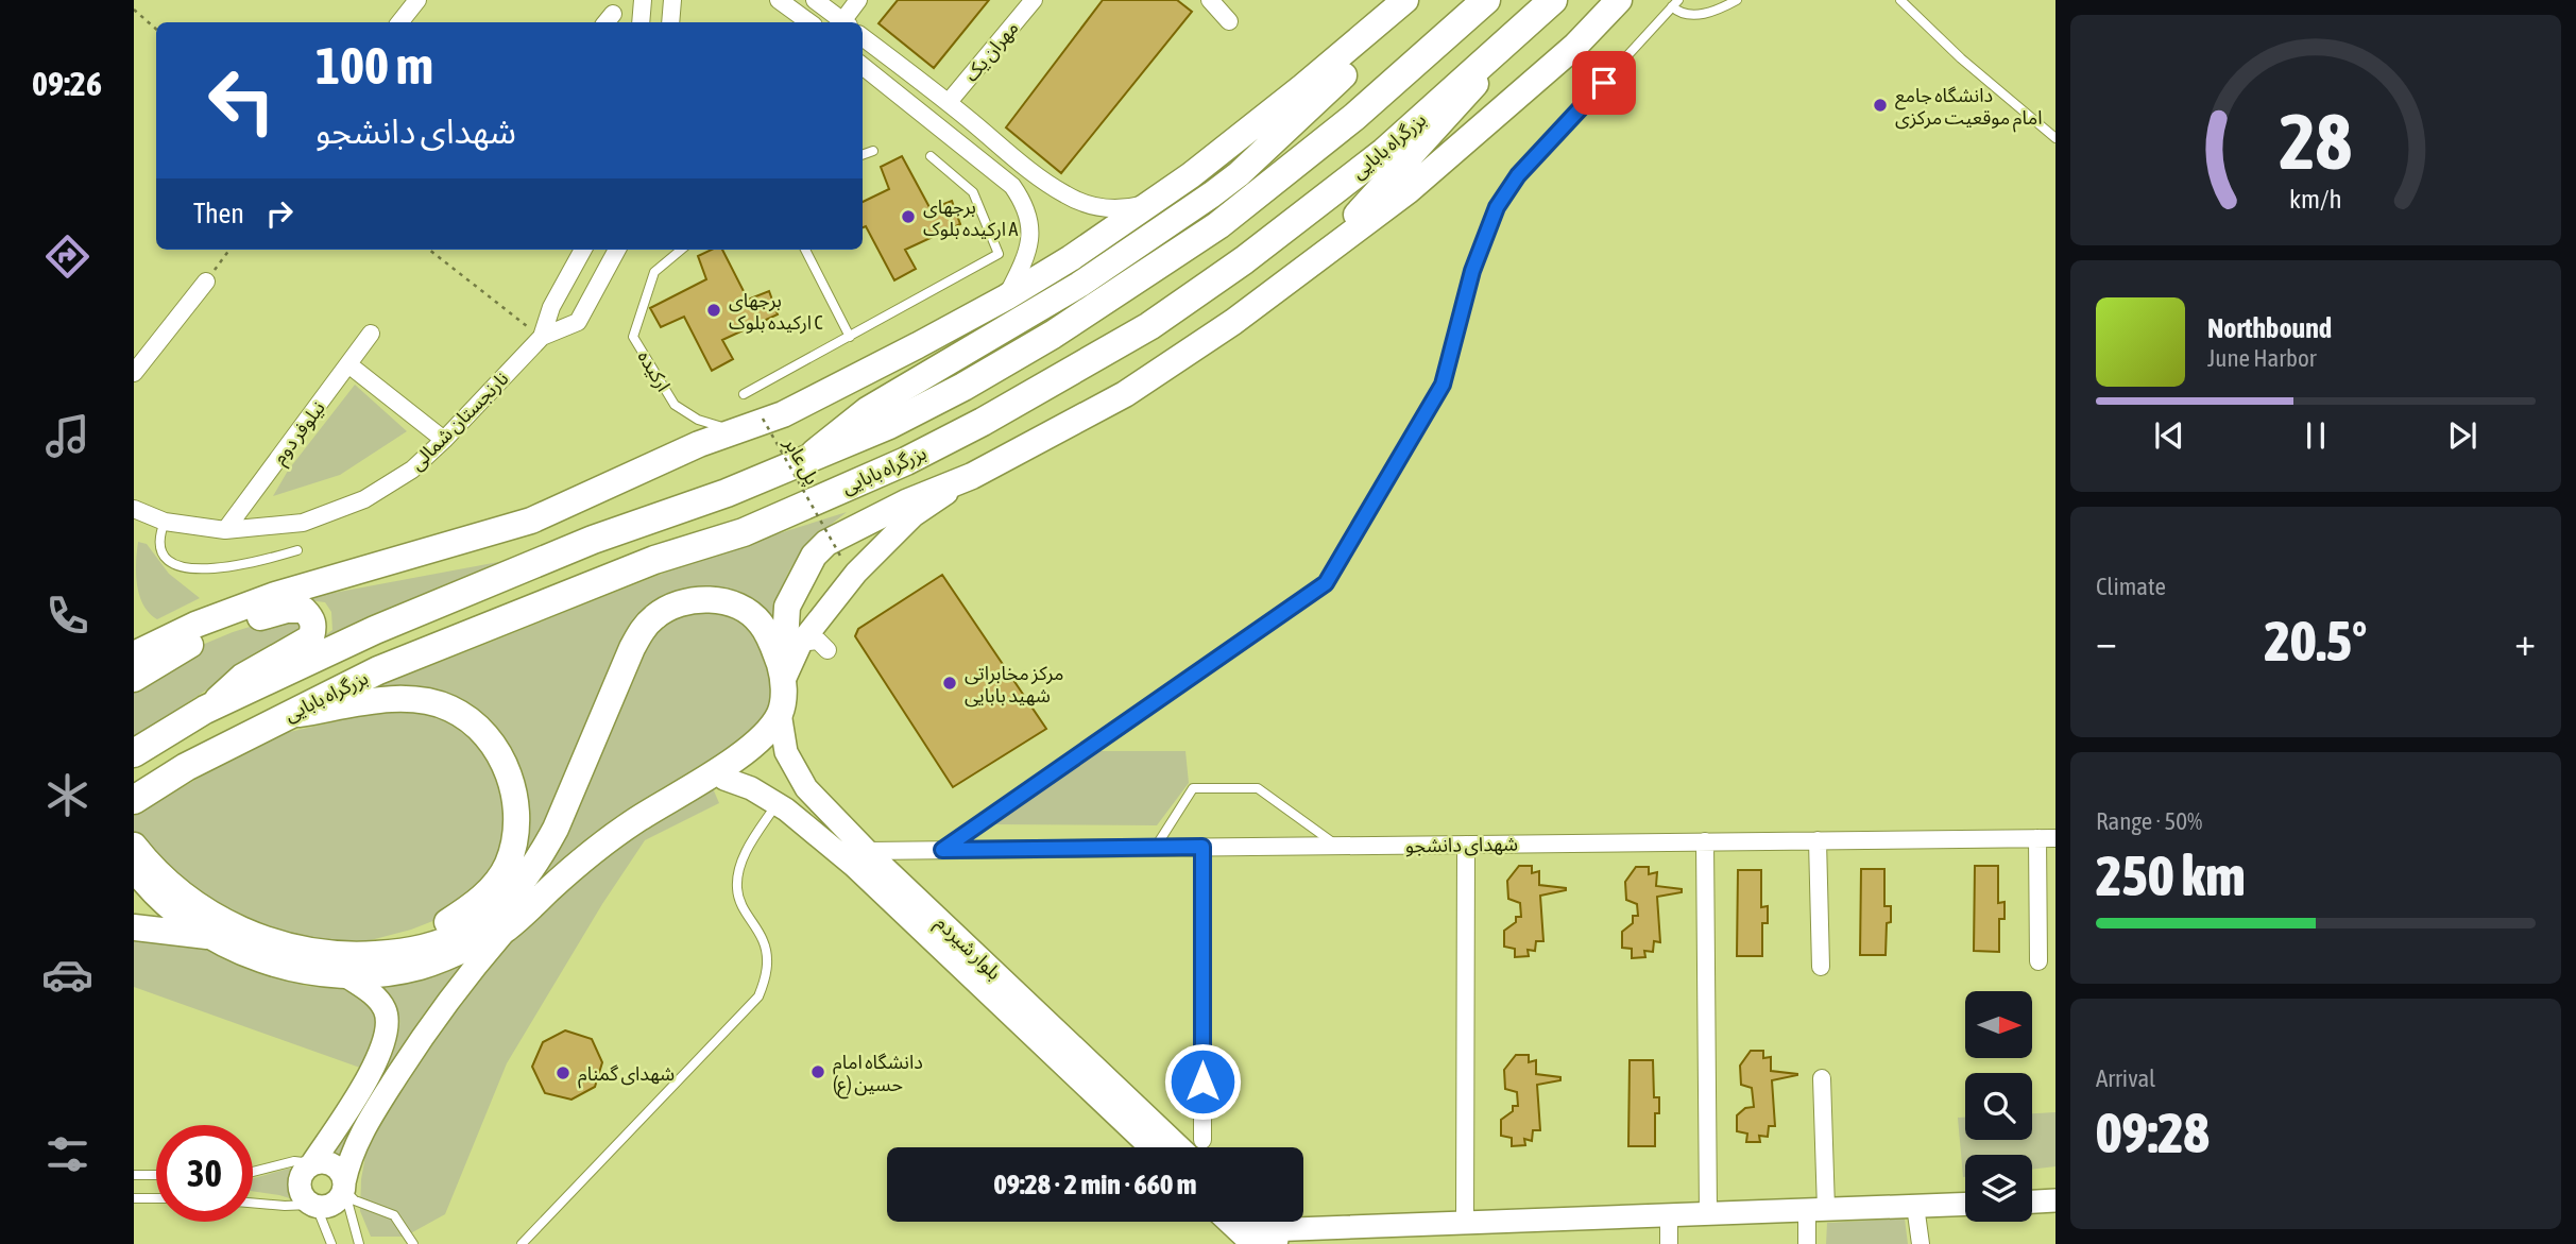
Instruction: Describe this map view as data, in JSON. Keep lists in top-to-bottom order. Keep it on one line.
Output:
{"streets":{"highway":["بزرگراه بابایی"],"main road":["بلوار شیردم"],"street":["مهران یک","نارنجستان شمالی","نیلوفر دوم","شهدای دانشجو"],"lane":["ارکیده"],"path":["پل عابر"]},"crossings":[["نارنجستان شمالی","نیلوفر دوم"],["شهدای دانشجو","بلوار شیردم"]],"places":["دانشگاه جامع امام موقعیت مرکزی","برجهای ارکیده بلوک A","برجهای ارکیده بلوک C","مرکز مخابراتی شهید بابایی","دانشگاه امام حسین (ع)","شهدای گمنام"],"north":"right","page":{"tabs":"09:26","turn":["100 m","شهدای دانشجو"],"then":"Then","song":["Northbound","June Harbor"],"tile":["Climate",["Range · 50%","250 km"],["Arrival","09:28"]],"heat":["−","20.5°","+"],"limit":"30","trip":"09:28 · 2 min · 660 m","gauge":["28","km/h"]}}
